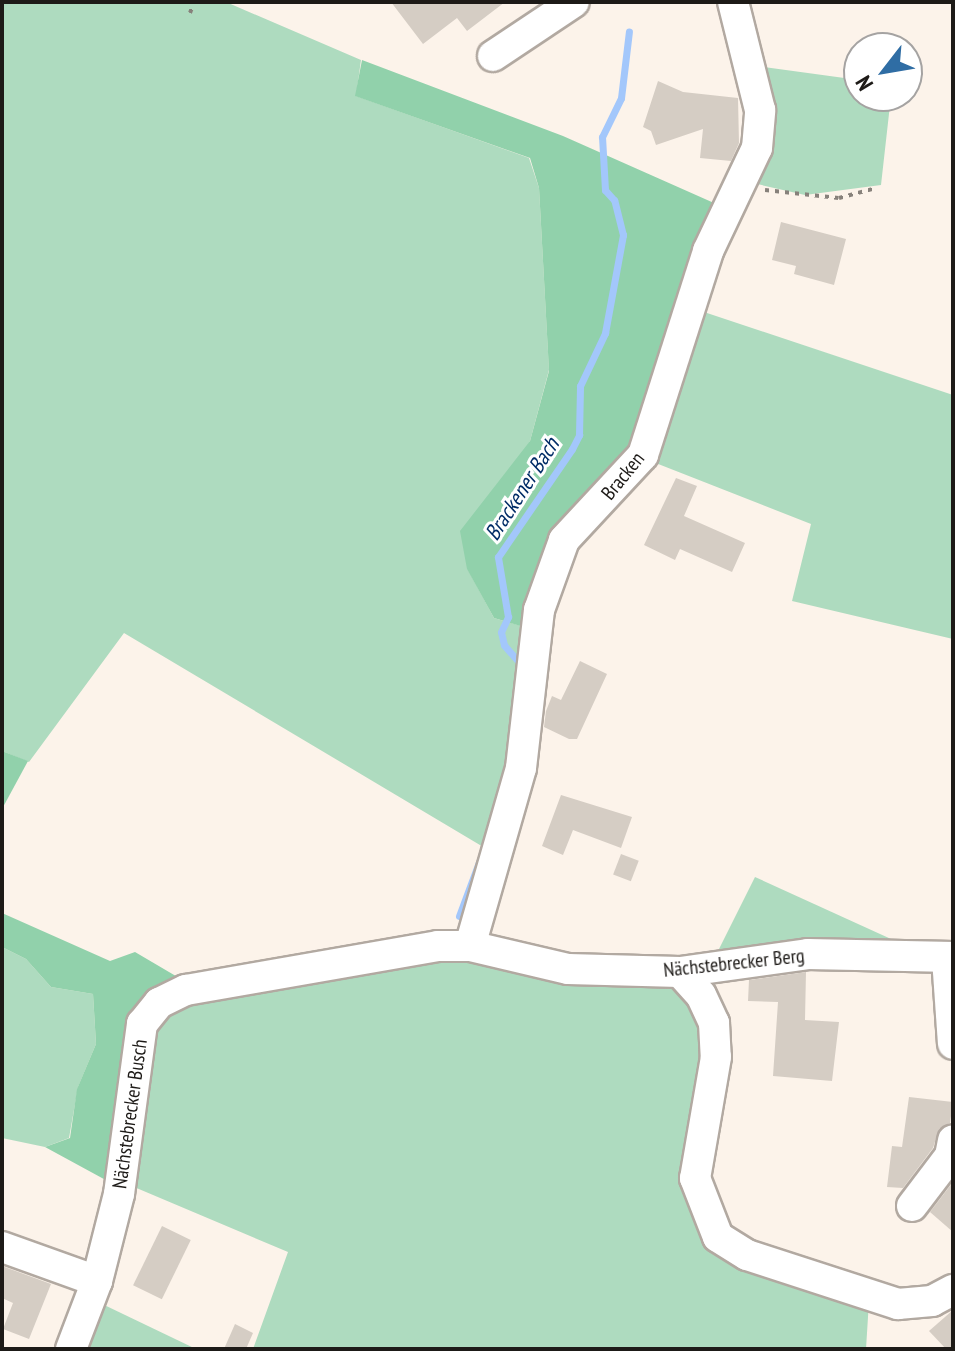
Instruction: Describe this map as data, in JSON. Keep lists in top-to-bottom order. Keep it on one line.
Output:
{"streets":{"street":["Bracken","Nächstebrecker Berg","Nächstebrecker Busch"]},"crossings":[["Bracken","Nächstebrecker Berg"],["Bracken","Nächstebrecker Busch"],["Nächstebrecker Berg","Nächstebrecker Busch"]],"water":["Brackener Bach"],"north":"bottom left"}
